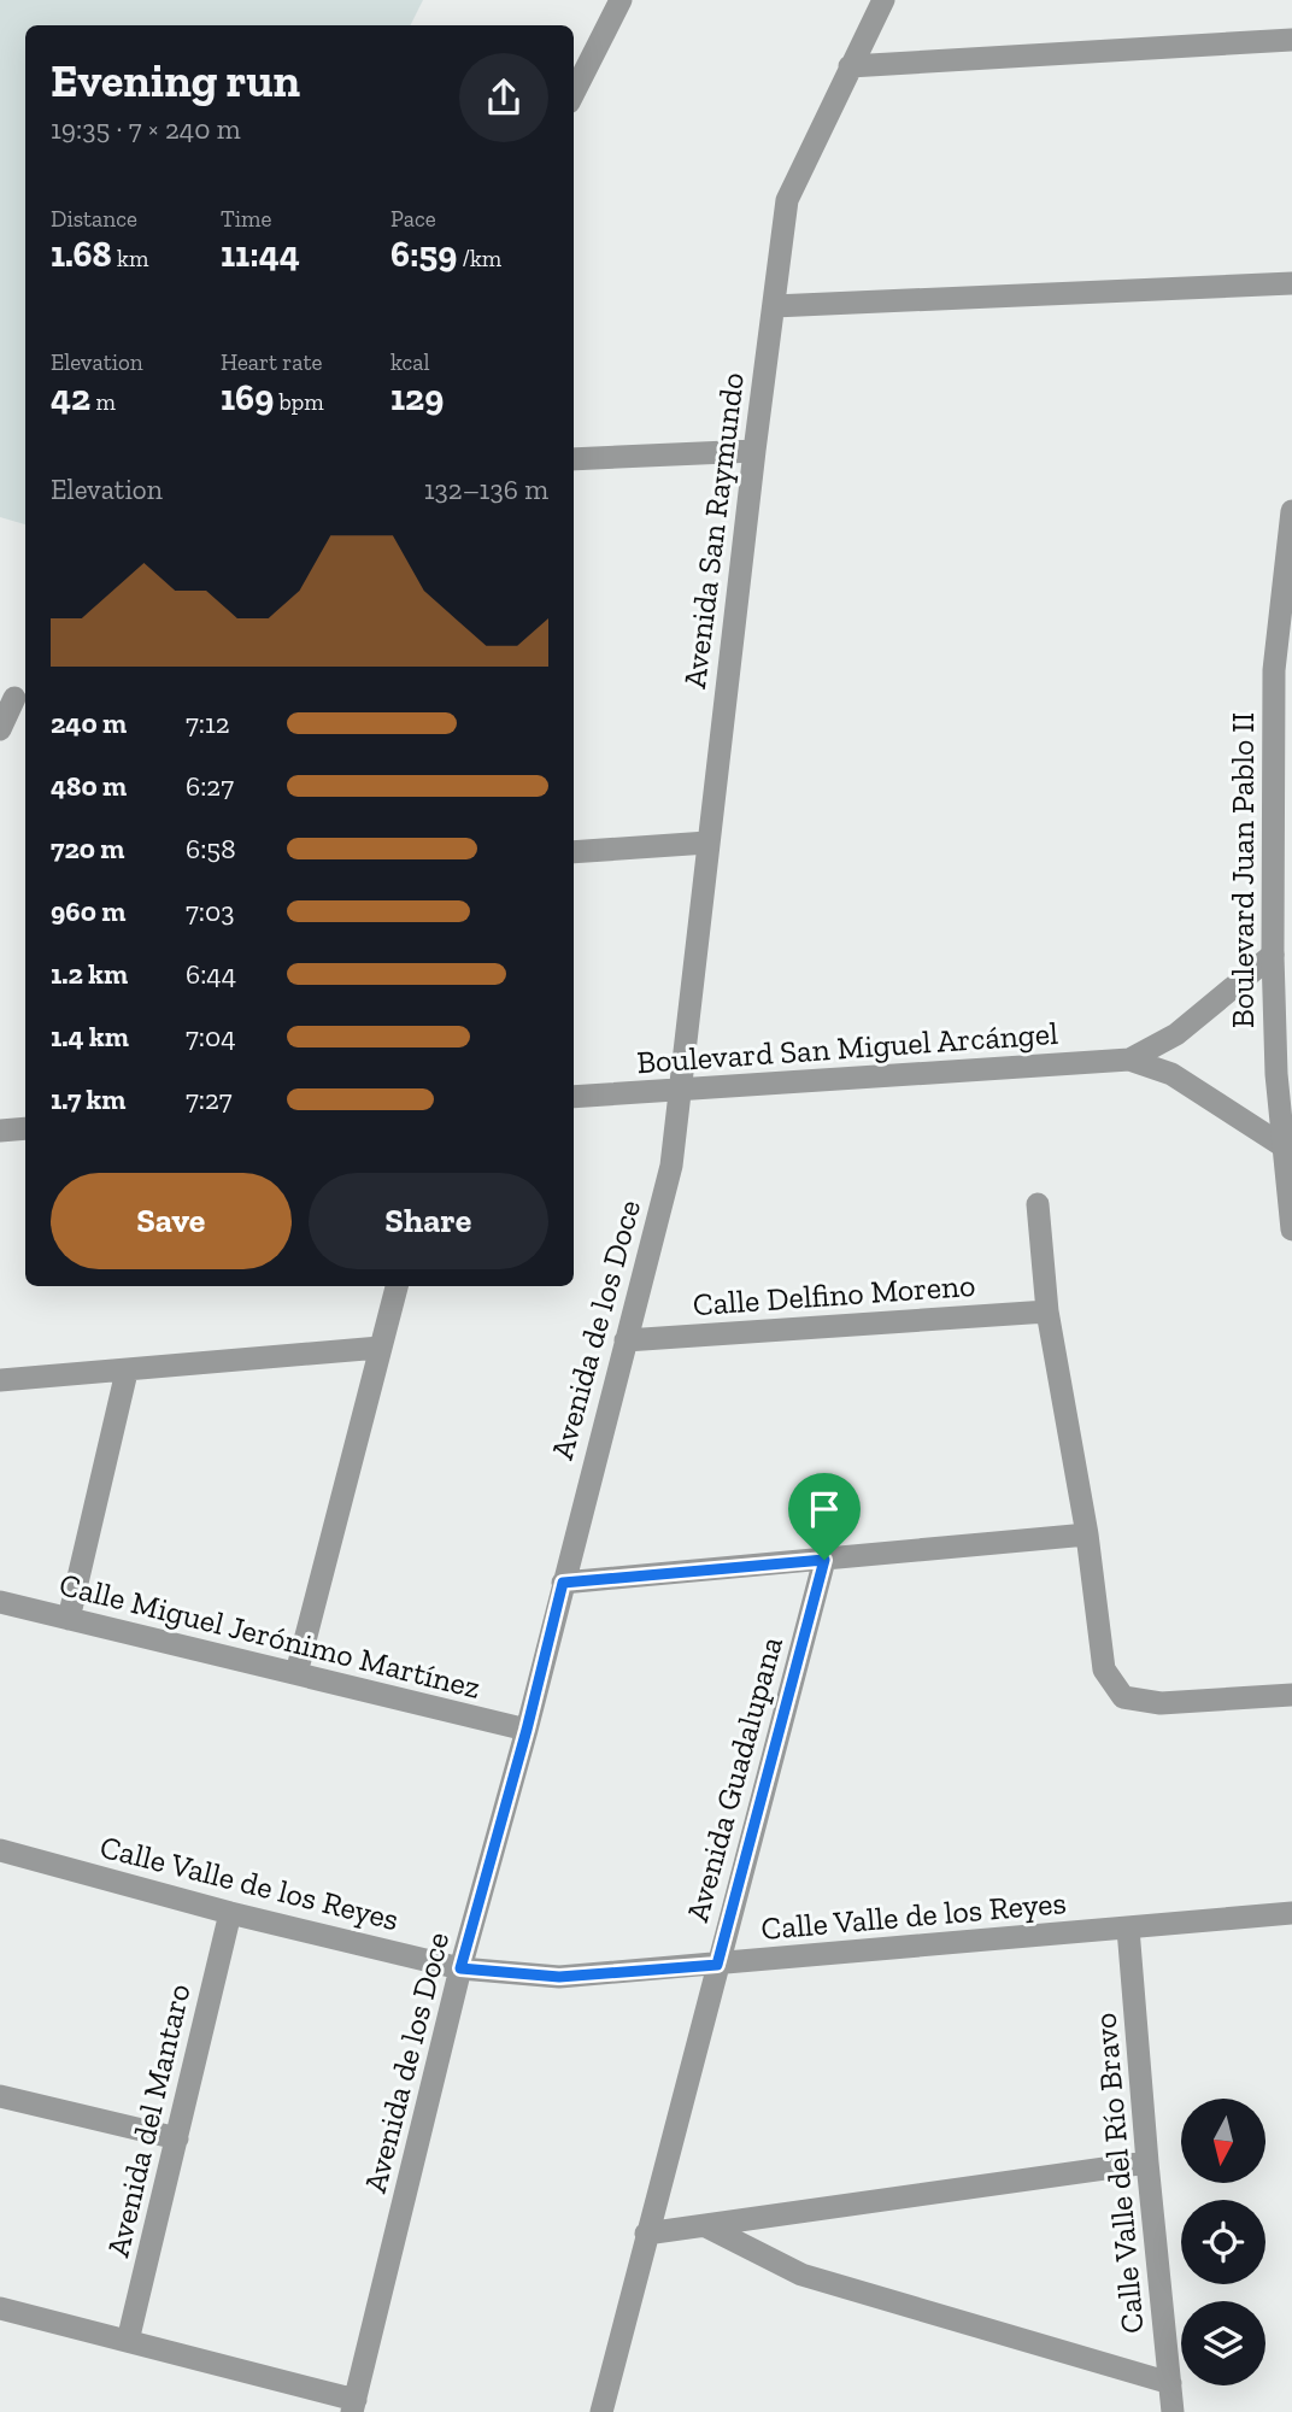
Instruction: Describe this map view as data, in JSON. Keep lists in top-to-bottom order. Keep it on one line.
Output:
{"streets":{"street":["Avenida San Raymundo","Boulevard Juan Pablo II","Boulevard San Miguel Arcángel","Calle Delfino Moreno","Avenida de los Doce","Calle Miguel Jerónimo Martínez","Avenida Guadalupana","Calle Valle de los Reyes","Avenida del Mantaro","Calle Valle del Río Bravo"]},"crossings":[["Avenida San Raymundo","Boulevard San Miguel Arcángel"],["Avenida San Raymundo","Avenida de los Doce"],["Boulevard Juan Pablo II","Boulevard San Miguel Arcángel"],["Boulevard San Miguel Arcángel","Avenida de los Doce"],["Calle Delfino Moreno","Avenida de los Doce"],["Avenida de los Doce","Calle Miguel Jerónimo Martínez"],["Avenida de los Doce","Calle Valle de los Reyes"],["Avenida Guadalupana","Calle Valle de los Reyes"],["Calle Valle de los Reyes","Avenida del Mantaro"],["Calle Valle de los Reyes","Calle Valle del Río Bravo"]],"north":"bottom","page":{"heading":["Evening run","19:35 · 7 × 240 m"],"stats":[["Distance","1.68 km"],["Time","11:44"],["Pace","6:59 /km"],["Elevation","42 m"],["Heart rate","169 bpm"],["kcal","129"]],"chart":["Elevation","132–136 m"],"list":[{"name":"240 m","note":"7:12"},{"name":"480 m","note":"6:27"},{"name":"720 m","note":"6:58"},{"name":"960 m","note":"7:03"},{"name":"1.2 km","note":"6:44"},{"name":"1.4 km","note":"7:04"},{"name":"1.7 km","note":"7:27"}],"buttons":["Save","Share"]}}
